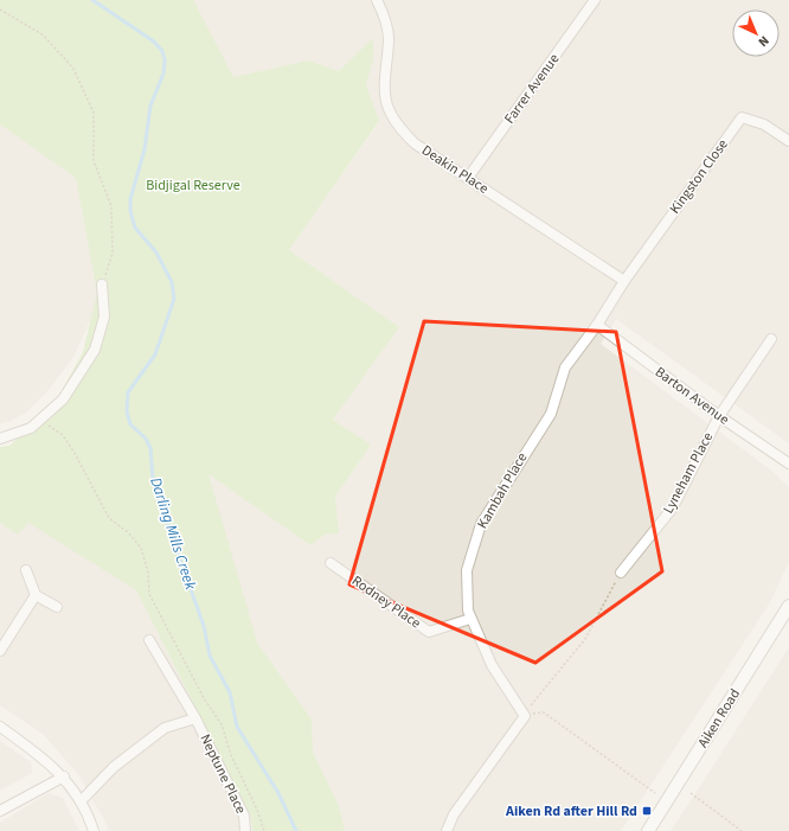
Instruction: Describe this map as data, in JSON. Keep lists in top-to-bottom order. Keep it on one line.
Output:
{"streets":{"street":["Farrer Avenue","Deakin Place","Kingston Close","Barton Avenue","Lyneham Place","Kambah Place","Rodney Place","Aiken Road","Neptune Place"]},"crossings":[["Farrer Avenue","Deakin Place"],["Deakin Place","Kingston Close"],["Deakin Place","Kambah Place"],["Kingston Close","Kambah Place"],["Barton Avenue","Lyneham Place"],["Barton Avenue","Kambah Place"],["Kambah Place","Rodney Place"]],"water":["Darling Mills Creek"],"parks":["Bidjigal Reserve"],"places":{"transit":["Aiken Rd after Hill Rd"]},"north":"bottom right"}
